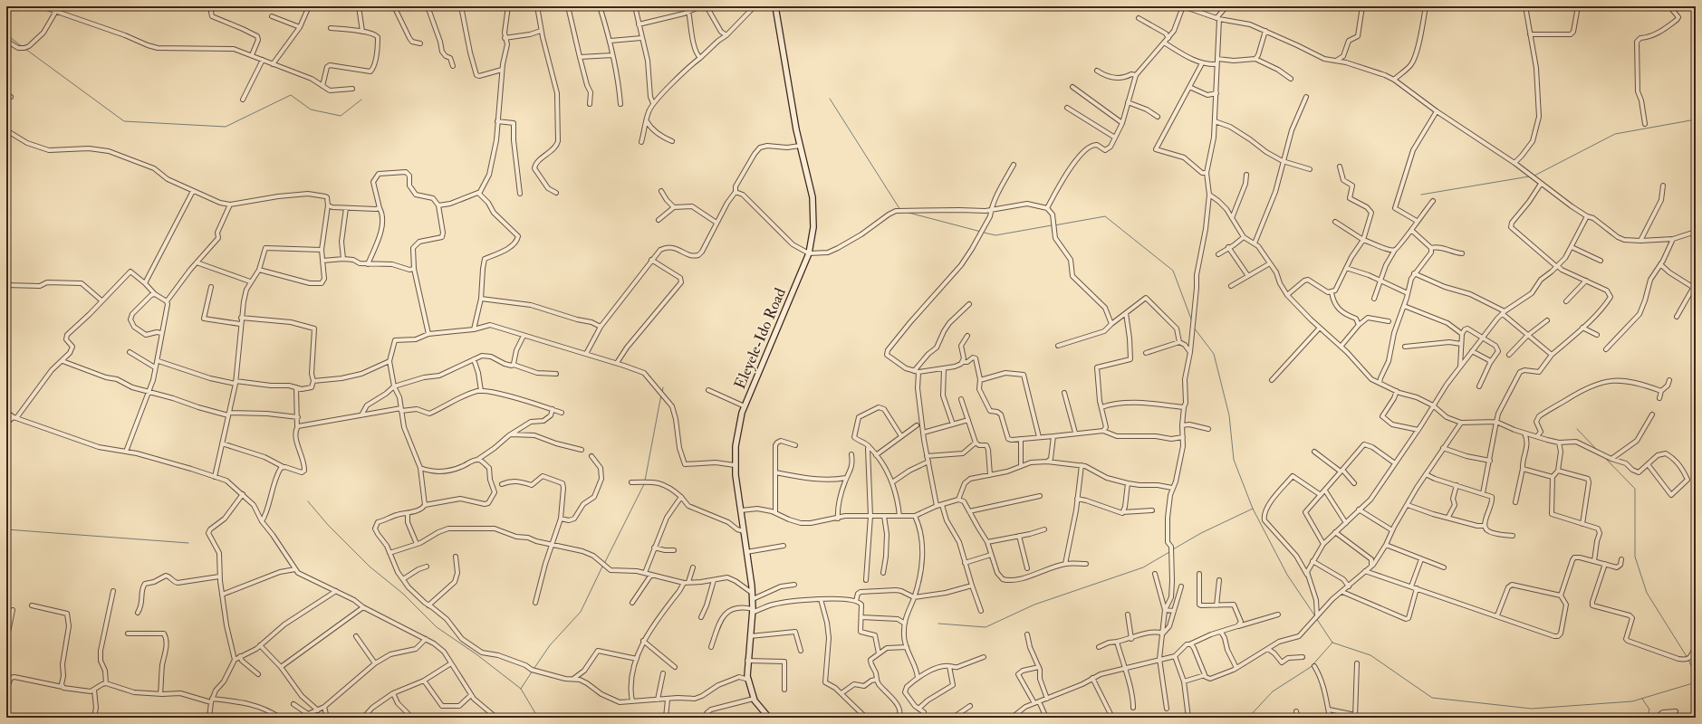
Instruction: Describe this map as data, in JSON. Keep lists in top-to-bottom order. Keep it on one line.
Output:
{"streets":{"main road":["Eleyele-Ido Road"]}}
